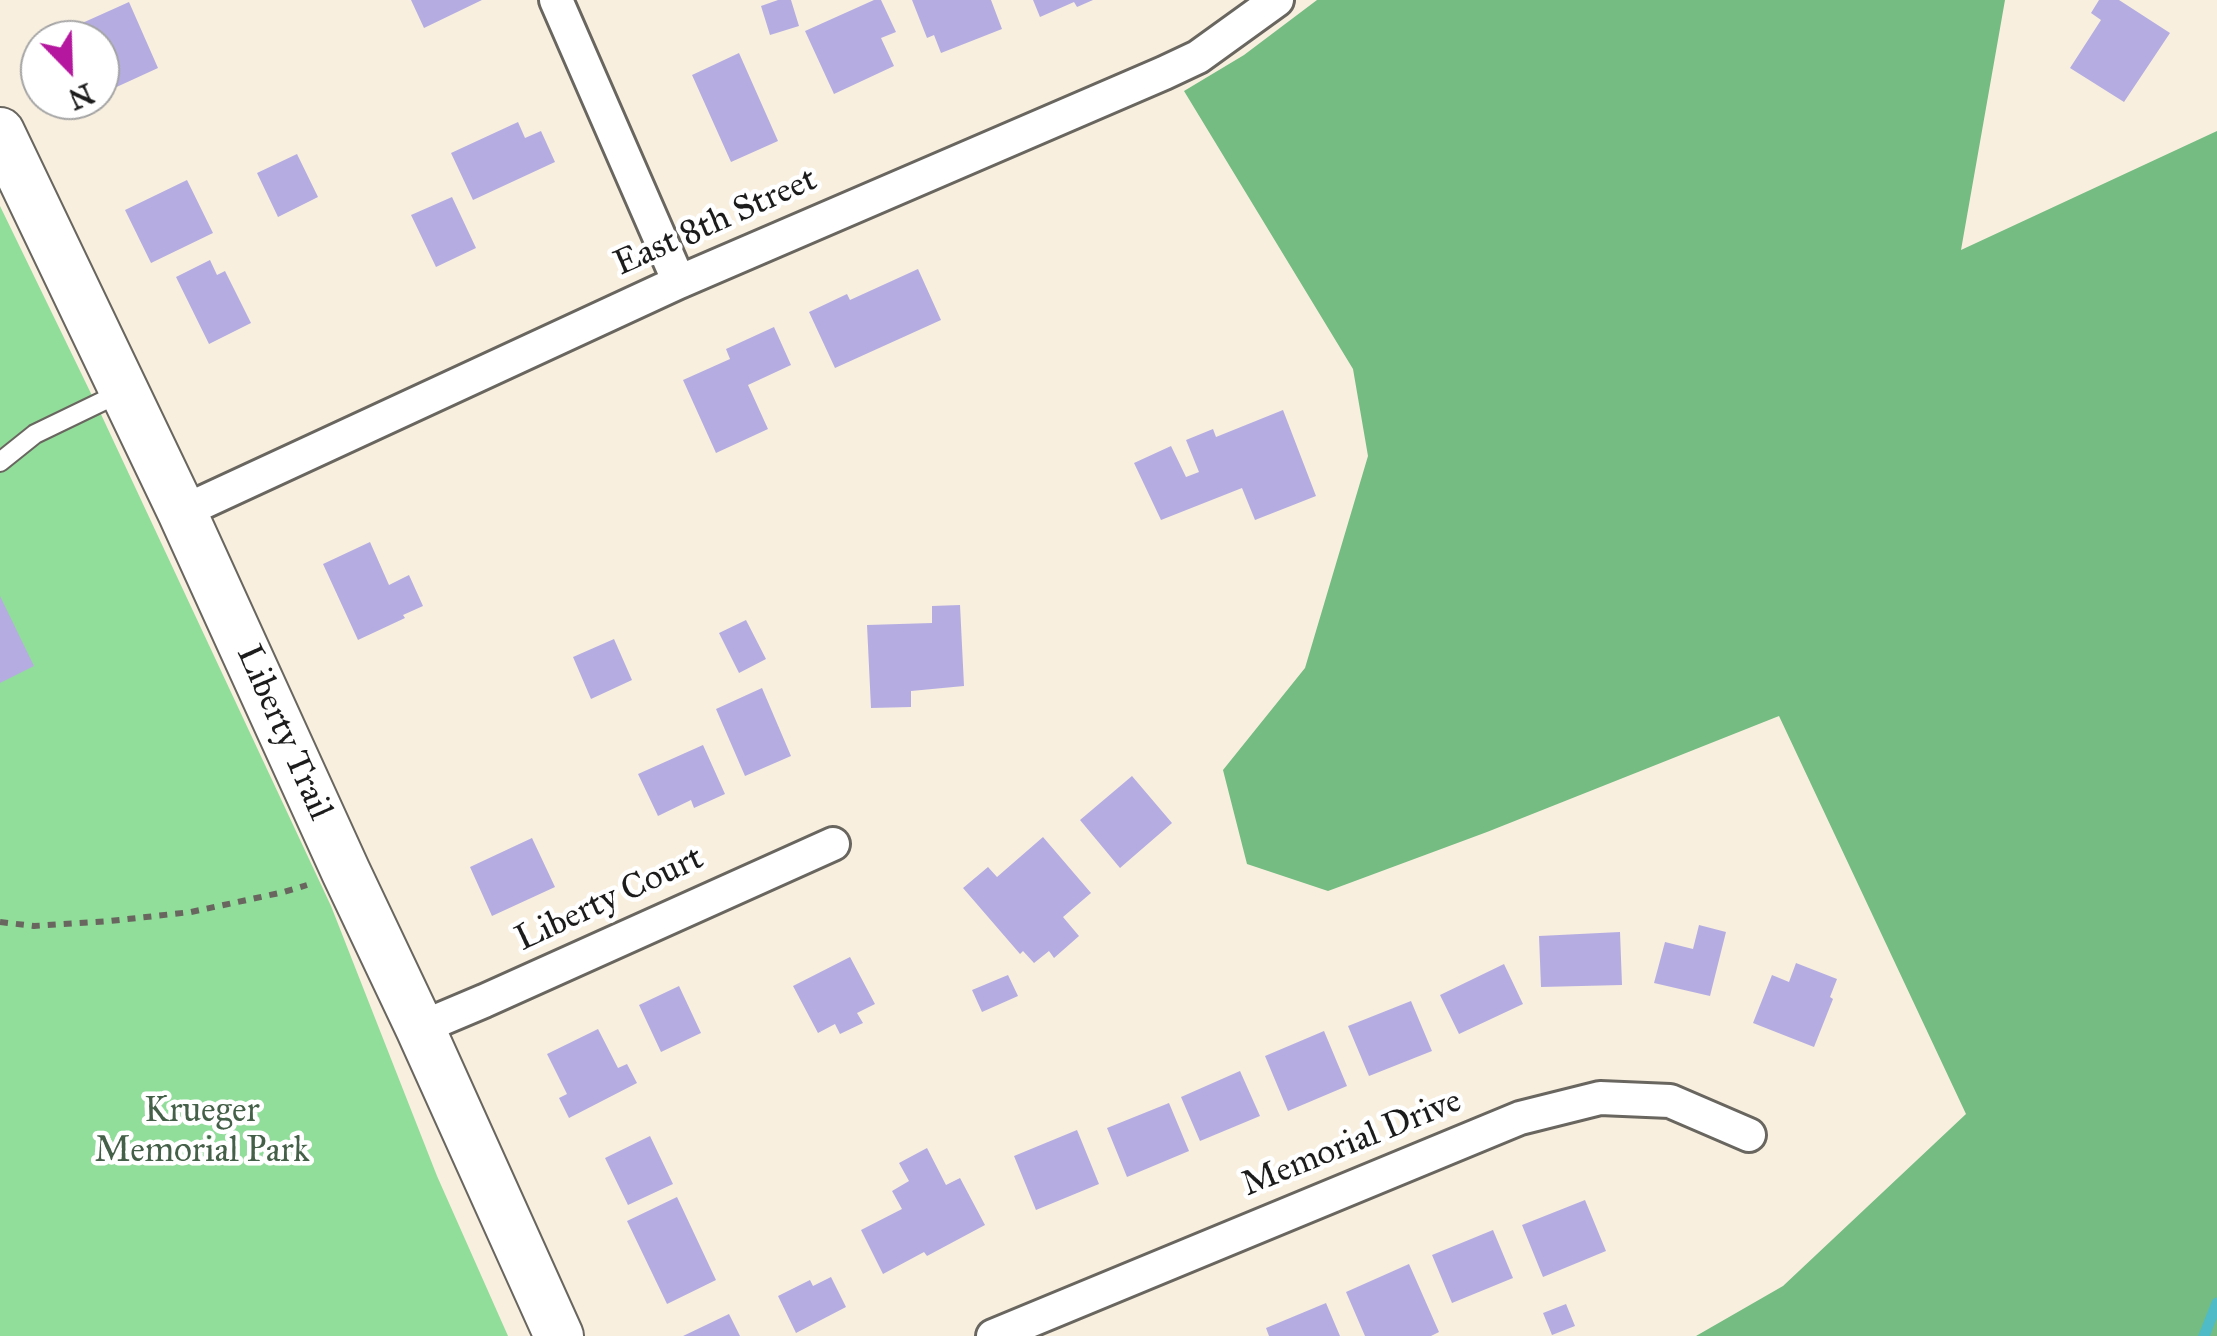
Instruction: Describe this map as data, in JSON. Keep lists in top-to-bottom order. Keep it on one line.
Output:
{"streets":{"street":["East 8th Street","Liberty Trail","Liberty Court","Memorial Drive"]},"crossings":[["East 8th Street","Liberty Trail"],["Liberty Trail","Liberty Court"]],"parks":["Krueger Memorial Park"],"north":"bottom right"}
